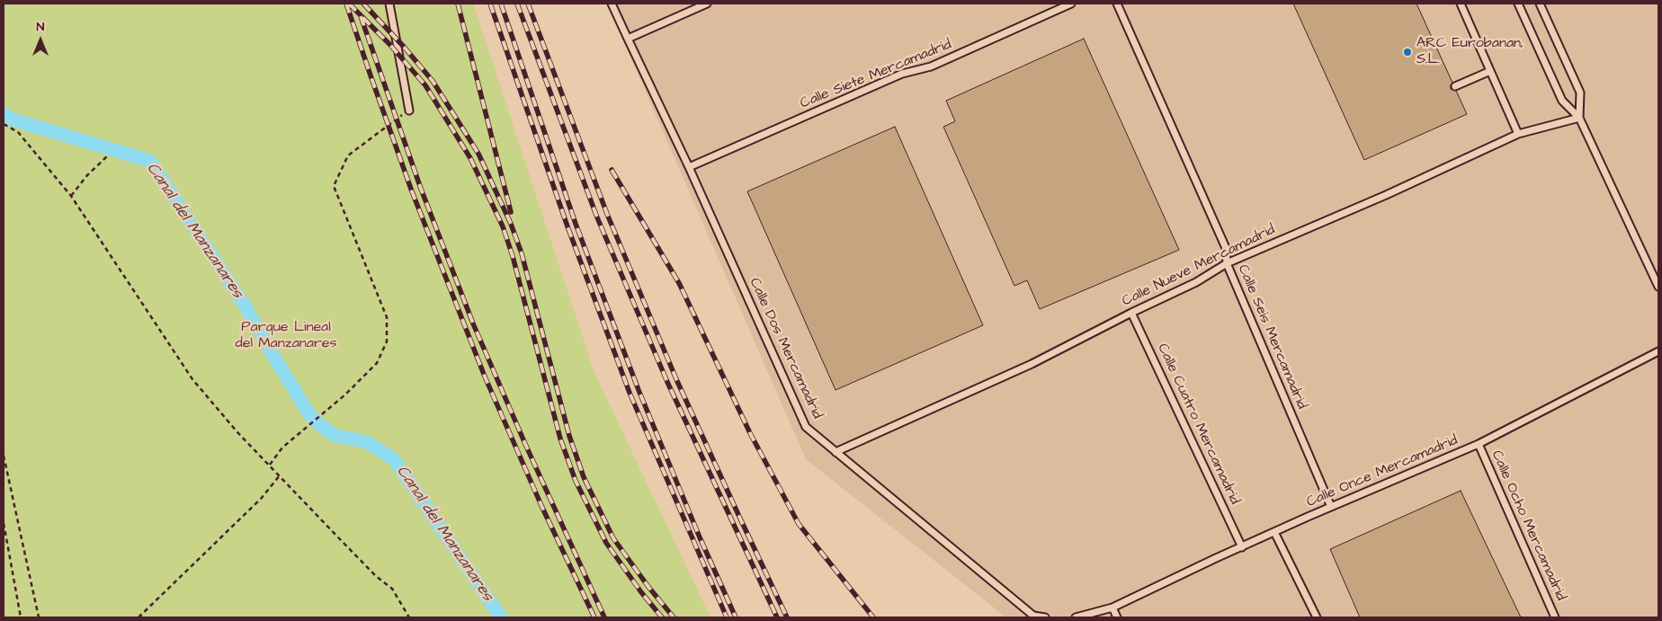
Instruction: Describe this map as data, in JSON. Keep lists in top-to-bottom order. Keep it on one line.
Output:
{"streets":{"lane":["Calle Siete Mercamadrid","Calle Nueve Mercamadrid","Calle Seis Mercamadrid","Calle Dos Mercamadrid","Calle Cuatro Mercamadrid","Calle Once Mercamadrid","Calle Ocho Mercamadrid"]},"crossings":[["Calle Siete Mercamadrid","Calle Dos Mercamadrid"],["Calle Nueve Mercamadrid","Calle Seis Mercamadrid"],["Calle Nueve Mercamadrid","Calle Dos Mercamadrid"],["Calle Nueve Mercamadrid","Calle Cuatro Mercamadrid"],["Calle Seis Mercamadrid","Calle Once Mercamadrid"],["Calle Cuatro Mercamadrid","Calle Once Mercamadrid"],["Calle Once Mercamadrid","Calle Ocho Mercamadrid"]],"water":["Canal del Manzanares"],"parks":["Parque Lineal del Manzanares"],"places":["ARC Eurobanan, S.L."],"north":"top"}
